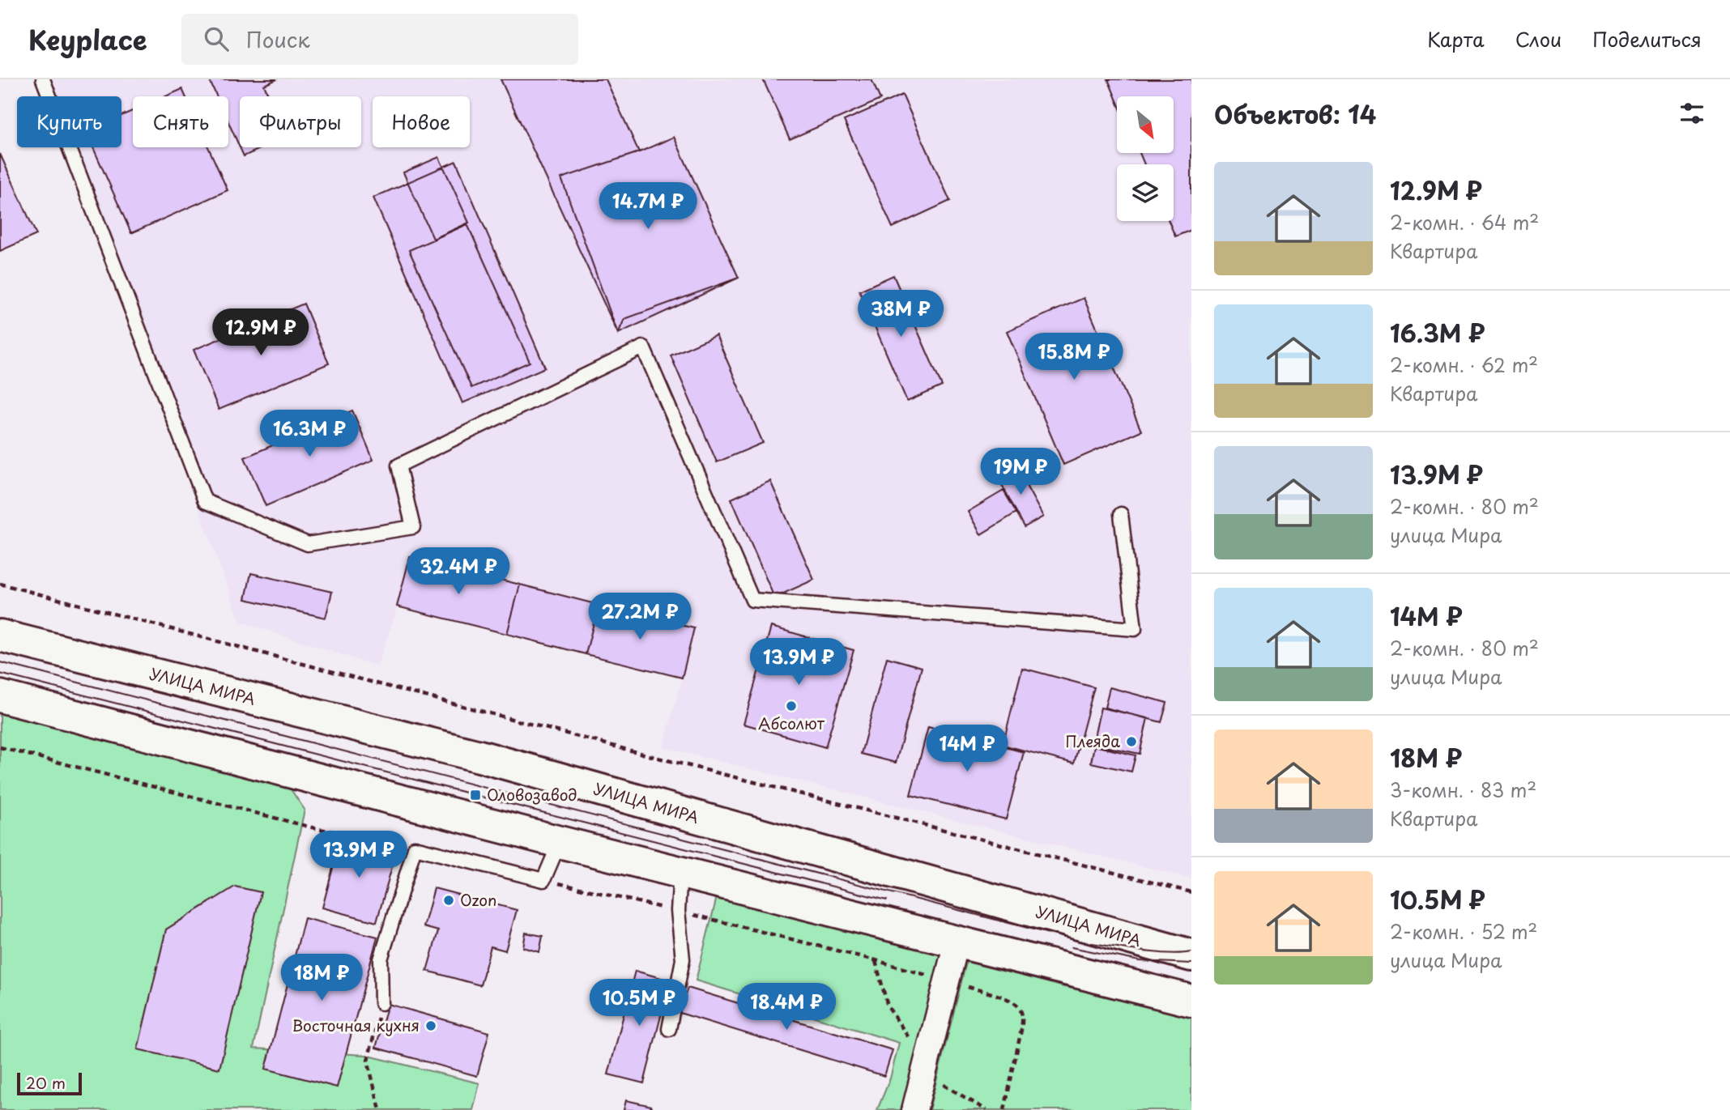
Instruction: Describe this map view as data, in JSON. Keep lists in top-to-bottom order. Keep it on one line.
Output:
{"streets":{"main road":["УЛИЦА МИРА"]},"places":{"other":["Абсолют","Плеяда","Ozon","Восточная кухня"],"transit":["Оловозавод"]},"scale_bar":"20 m","north":"bottom right","page":{"header":"Keyplace","search":"Поиск","nav":["Карта","Слои","Поделиться"],"heading":"Объектов: 14","chip":["Купить","Снять","Фильтры","Новое"],"list":[{"name":"12.9M ₽","note":"2-комн. · 64 m² · Квартира"},{"name":"16.3M ₽","note":"2-комн. · 62 m² · Квартира"},{"name":"13.9M ₽","note":"2-комн. · 80 m² · улица Мира"},{"name":"14M ₽","note":"2-комн. · 80 m² · улица Мира"},{"name":"18M ₽","note":"3-комн. · 83 m² · Квартира"},{"name":"10.5M ₽","note":"2-комн. · 52 m² · улица Мира"}],"price":["14.7M ₽","38M ₽","12.9M ₽","15.8M ₽","16.3M ₽","19M ₽","32.4M ₽","27.2M ₽","13.9M ₽","14M ₽","13.9M ₽","18M ₽","10.5M ₽","18.4M ₽"],"scale":"20 m"}}
